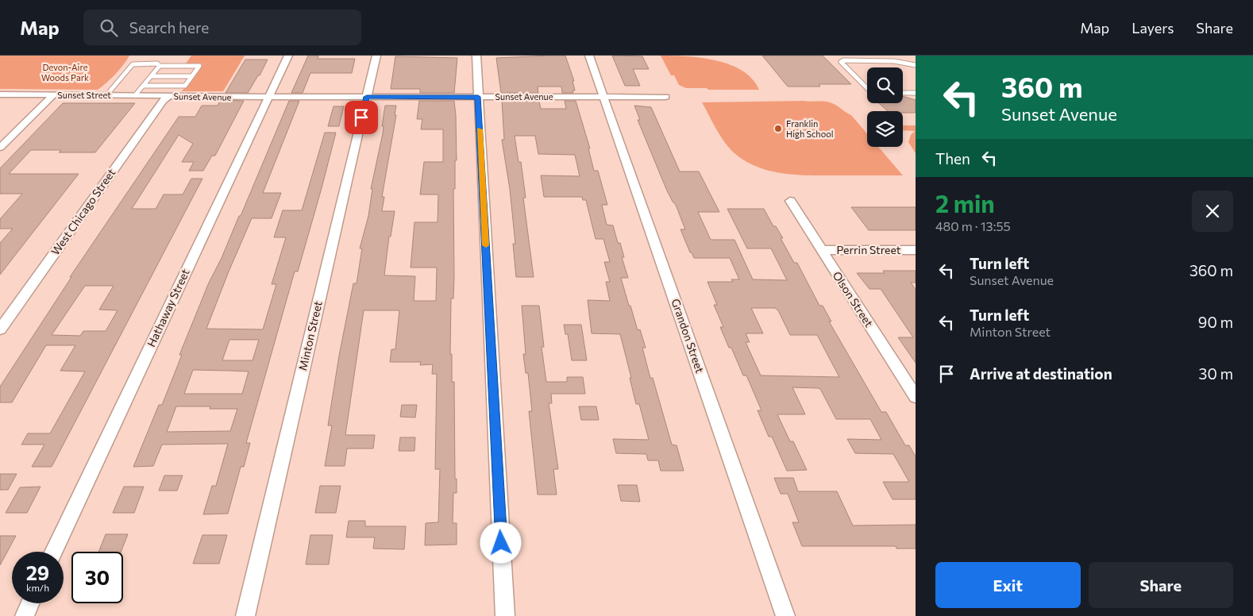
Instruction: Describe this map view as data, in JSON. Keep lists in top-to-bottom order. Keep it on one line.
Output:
{"streets":{"street":["Sunset Street","Sunset Avenue","West Chicago Street","Perrin Street","Olson Street","Hathaway Street","Minton Street","Grandon Street"]},"crossings":[["Sunset Street","Sunset Avenue"],["Sunset Street","West Chicago Street"],["Sunset Avenue","West Chicago Street"],["Sunset Avenue","Hathaway Street"],["Sunset Avenue","Minton Street"],["Sunset Avenue","Grandon Street"],["Perrin Street","Olson Street"]],"parks":["Devon-Aire Woods Park"],"places":["Franklin High School"],"page":{"header":"Map","search":"Search here","nav":["Map","Layers","Share"],"turn":["360 m","Sunset Avenue"],"then":"Then","heading":["2 min","480 m · 13:55"],"list":[{"name":"Turn left","note":"Sunset Avenue","value":"360 m"},{"name":"Turn left","note":"Minton Street","value":"90 m"},{"name":"Arrive at destination","value":"30 m"}],"speed":"29 km/h","limit":"30","buttons":["Exit","Share"]}}
